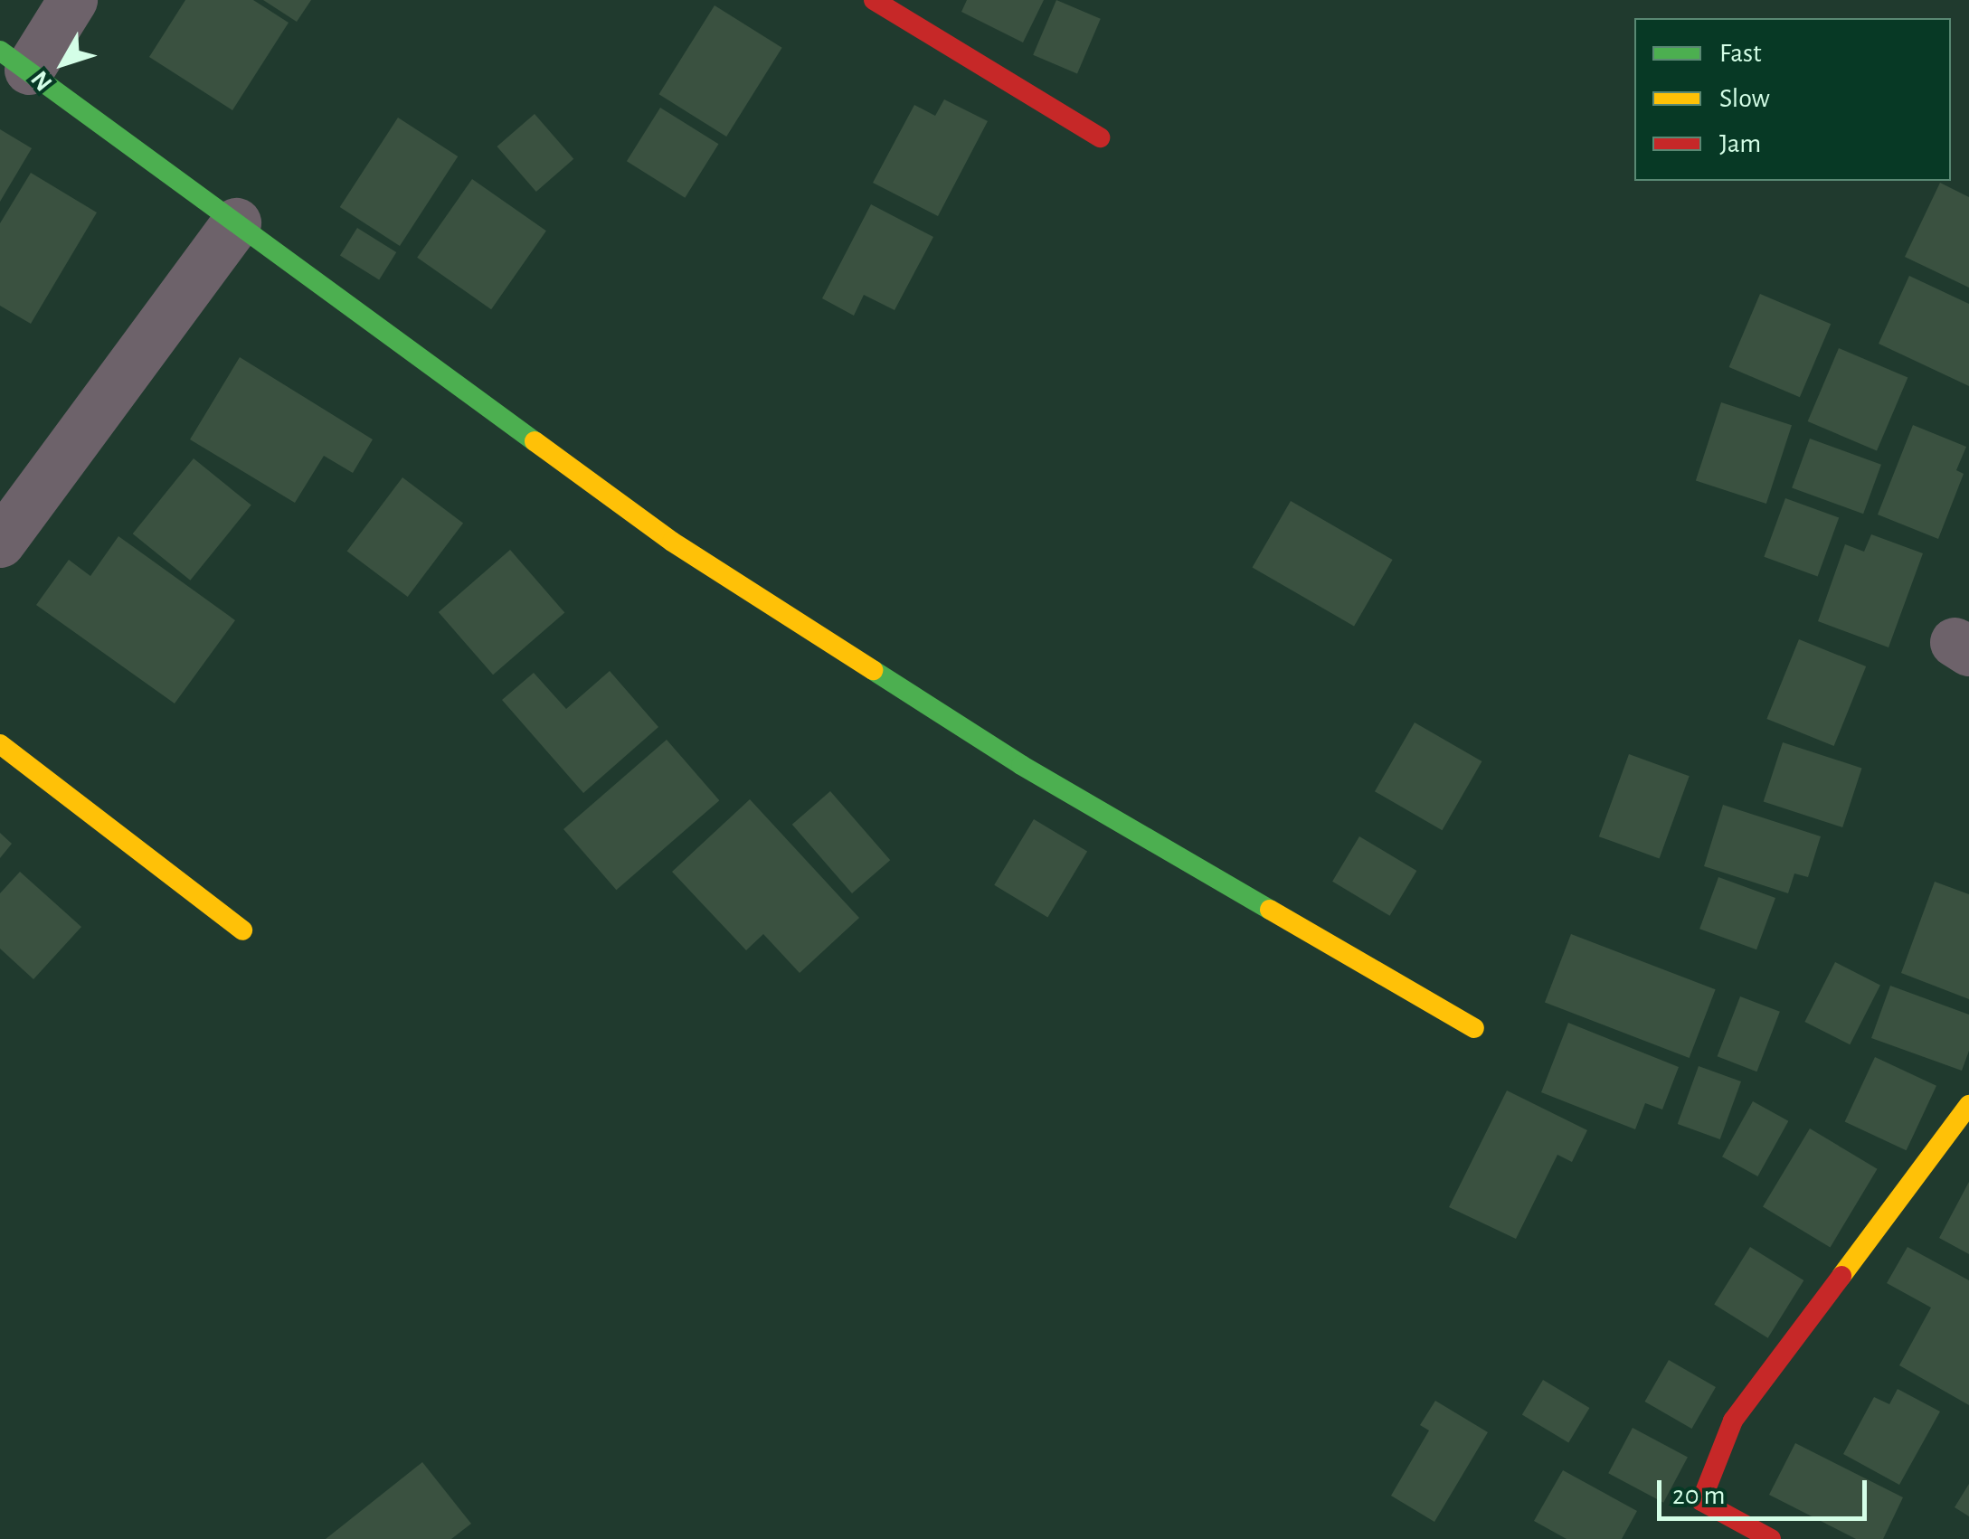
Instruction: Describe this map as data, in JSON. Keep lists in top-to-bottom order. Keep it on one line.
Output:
{"legend":["Fast","Slow","Jam"],"scale_bar":"20 m","north":"bottom left"}
